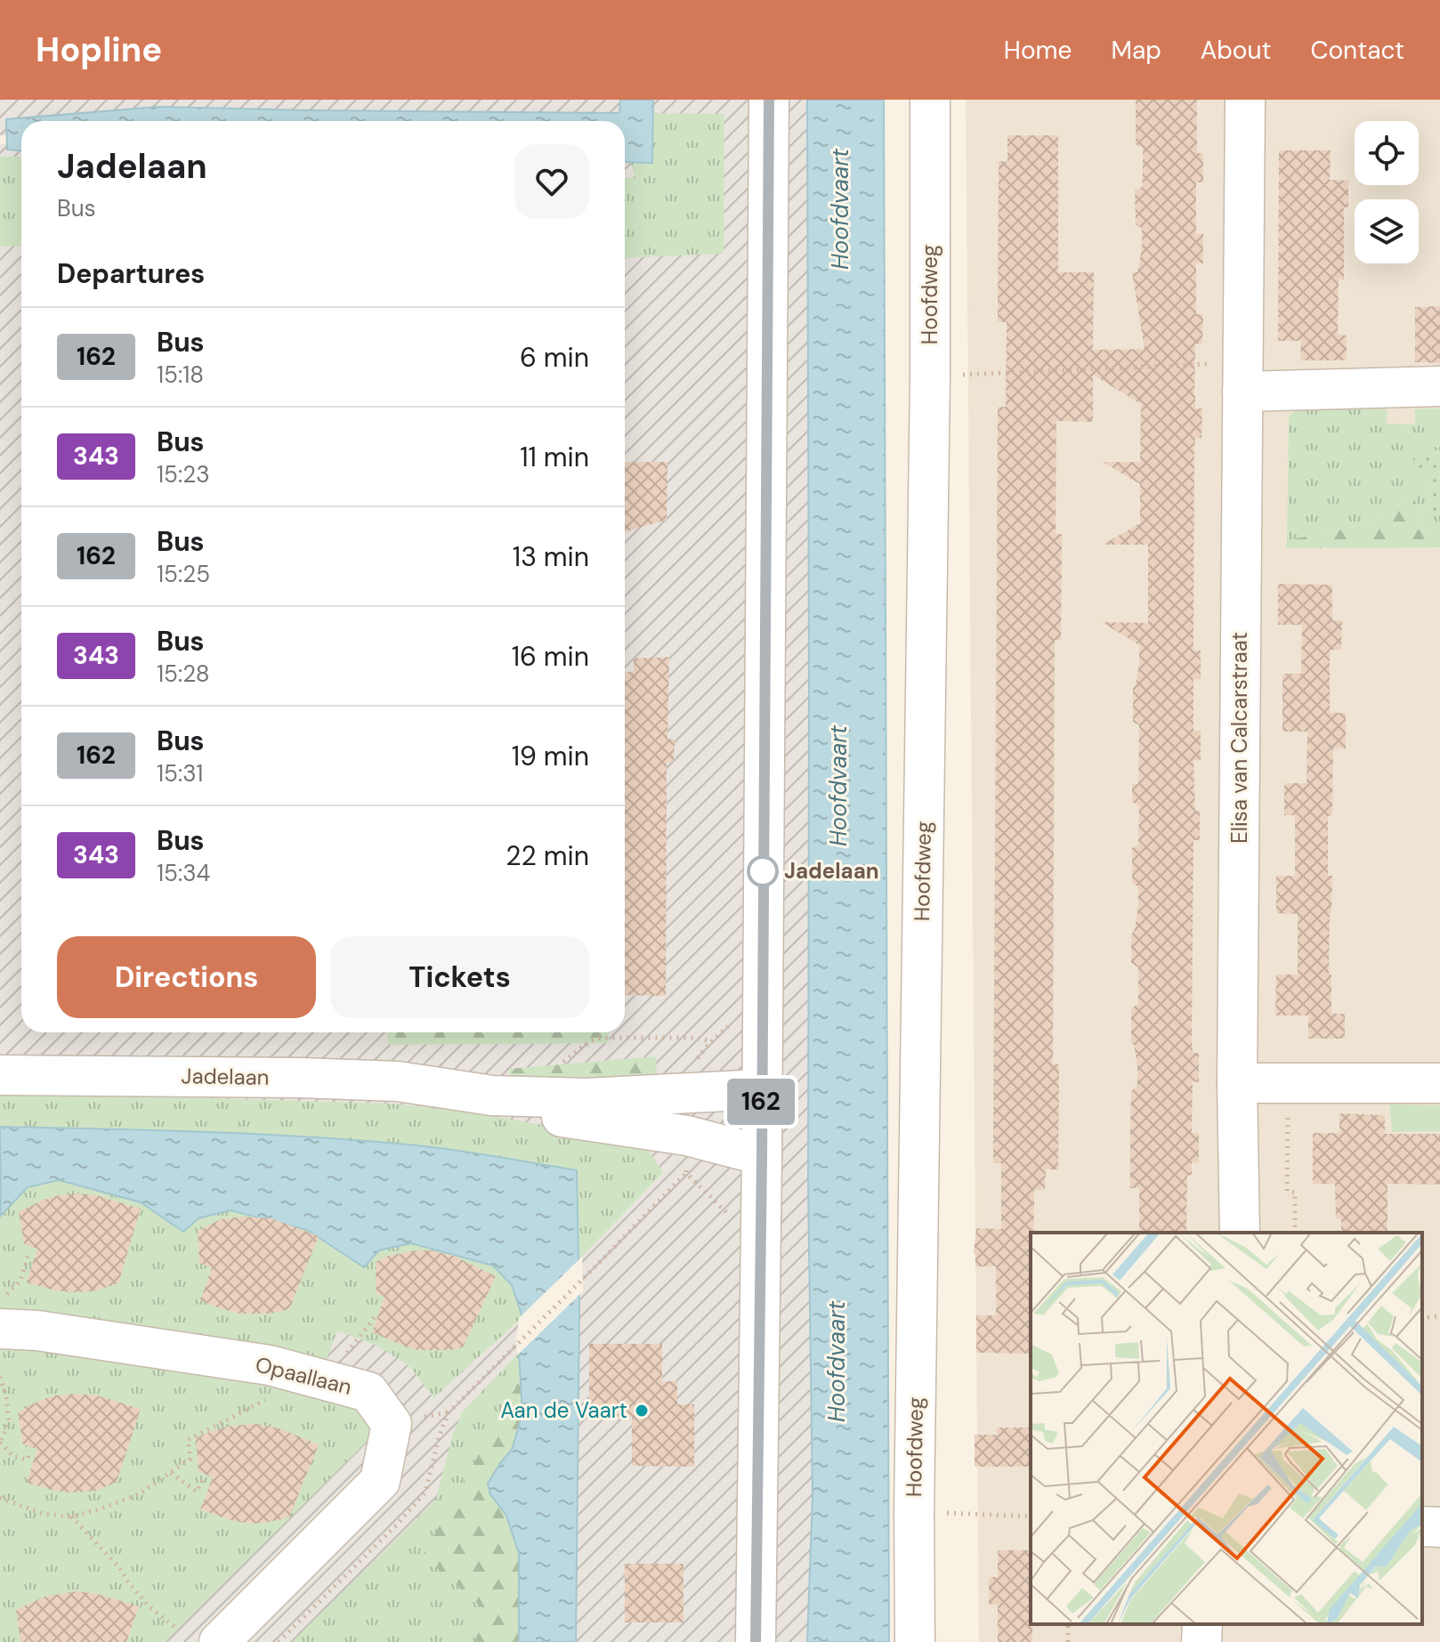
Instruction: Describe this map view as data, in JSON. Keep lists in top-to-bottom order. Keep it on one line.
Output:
{"streets":{"street":["Hoofdweg","Elisa van Calcarstraat","Jadelaan","Opaallaan"]},"water":["Hoofdvaart"],"places":["Jadelaan","Aan de Vaart"],"lines":["bus line 162"],"page":{"header":"Hopline","nav":["Home","Map","About","Contact"],"on_map":"162","heading":[["Jadelaan","Bus"],"Departures"],"list":[{"mark":"162","name":"Bus","note":"15:18","value":"6 min"},{"mark":"343","name":"Bus","note":"15:23","value":"11 min"},{"mark":"162","name":"Bus","note":"15:25","value":"13 min"},{"mark":"343","name":"Bus","note":"15:28","value":"16 min"},{"mark":"162","name":"Bus","note":"15:31","value":"19 min"},{"mark":"343","name":"Bus","note":"15:34","value":"22 min"}],"buttons":["Directions","Tickets"]}}
